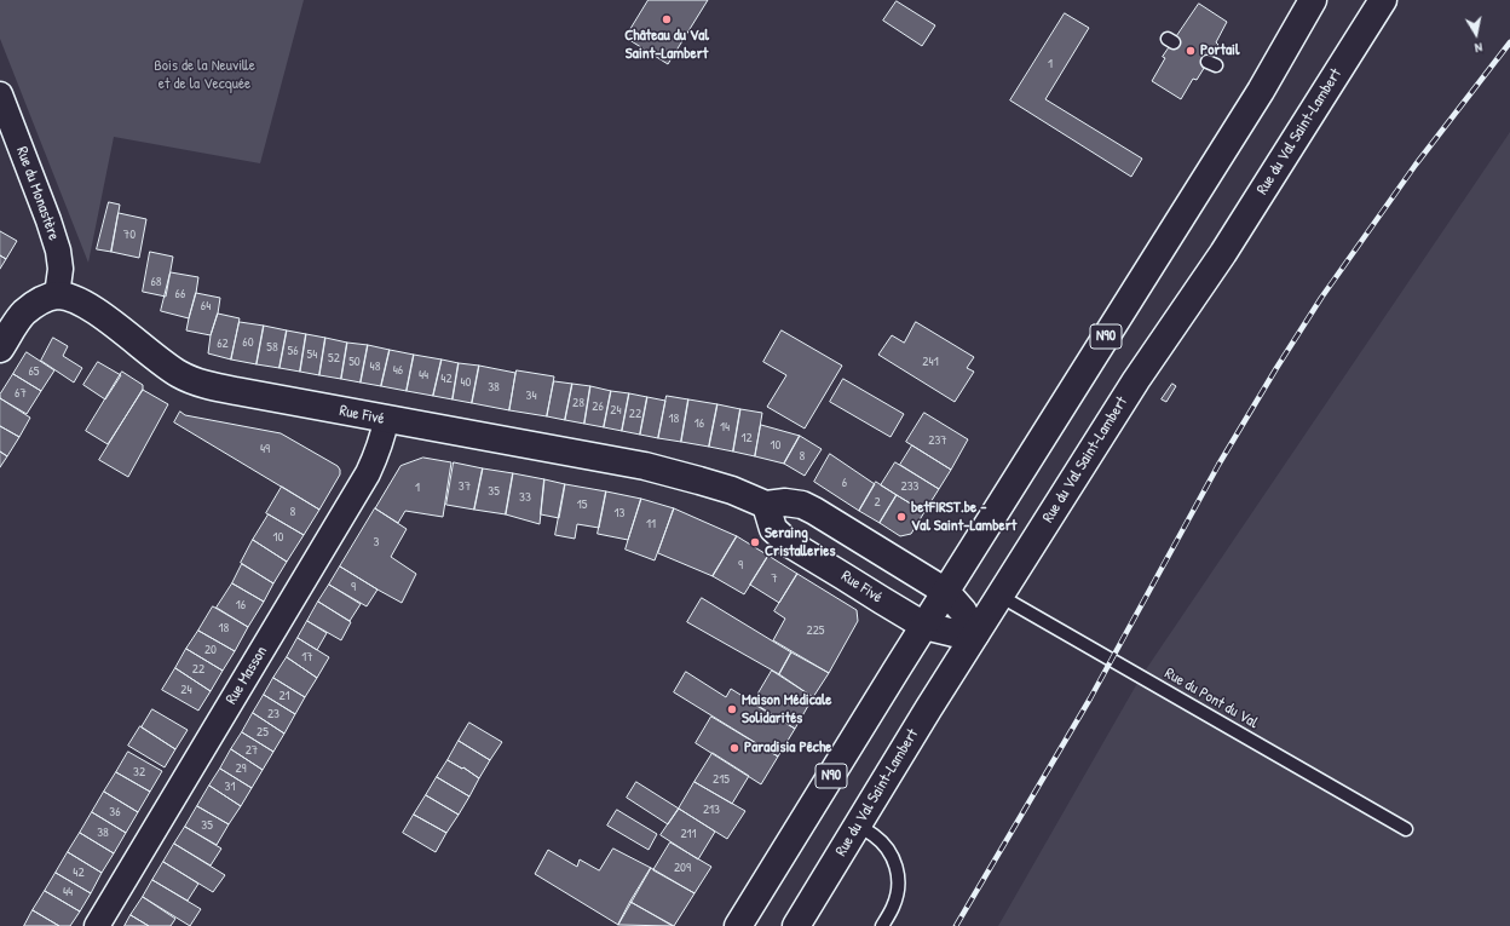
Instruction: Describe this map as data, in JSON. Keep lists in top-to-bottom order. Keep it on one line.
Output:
{"streets":{"main road":["Rue du Val Saint-Lambert","N90","Rue Fivé"],"street":["Rue du Monastère","Rue Masson"],"lane":["Rue du Pont du Val"]},"crossings":[["Rue du Val Saint-Lambert","Rue Fivé"],["Rue du Val Saint-Lambert","Rue du Pont du Val"],["Rue du Monastère","Rue Fivé"],["N90","Rue Fivé"],["Rue Fivé","Rue Masson"]],"parks":["Bois de la Neuville et de la Vecquée"],"places":["Château du Val Saint-Lambert","Portail","betFIRST.be - Val Saint-Lambert","Seraing Cristalleries","Maison Médicale Solidarités","Paradisia Pêche"],"house_numbers":["1","70","68","66","64","60","62","58","56","54","52","50","241","48","46","65","44","42","40","38","67","34","28","26","24","22","18","16","14","12","237","10","49","8","6","37","233","1","35","33","2","15","8","13","11","10","3","9","7","9","16","18","225","20","17","22","24","21","23","25","27","29","32","215","31","213","36","35","38","211","209","42","44"],"north":"bottom"}
